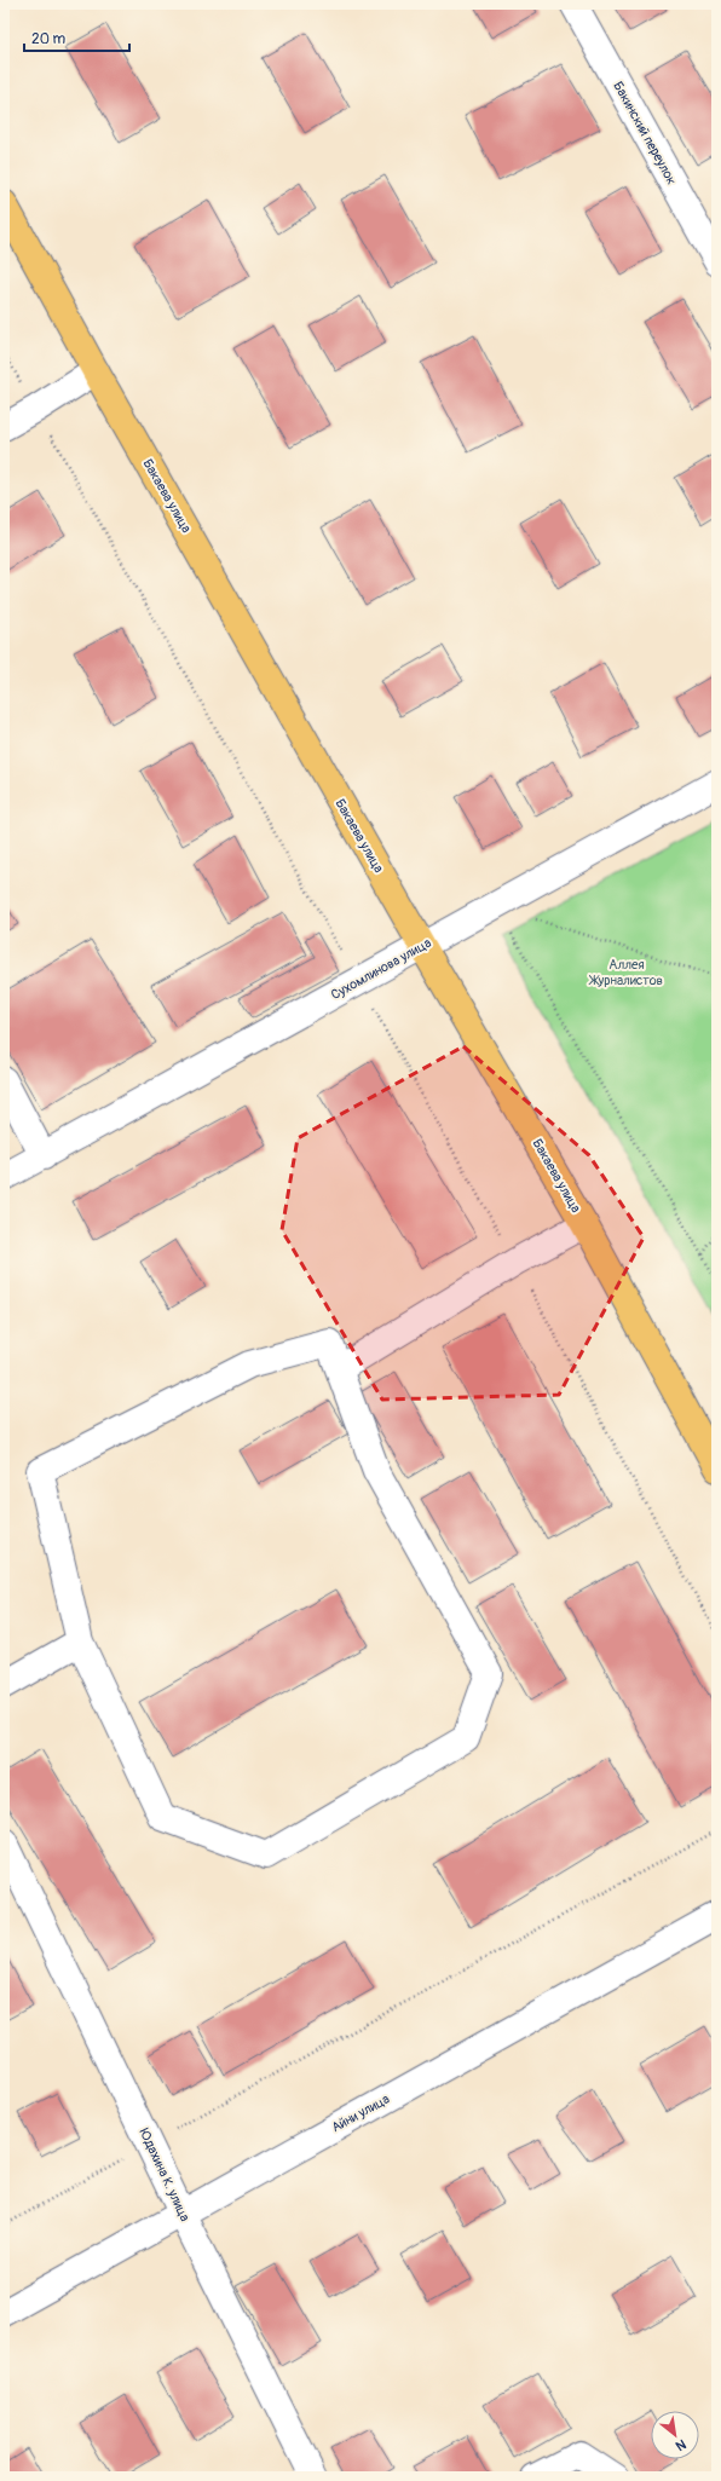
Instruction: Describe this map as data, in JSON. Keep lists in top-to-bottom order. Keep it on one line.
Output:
{"streets":{"main road":["Бакаева улица"],"street":["Бакинский переулок","Сухомлинова улица","Айни улица","Юдахина К. улица"]},"crossings":[["Бакаева улица","Сухомлинова улица"],["Айни улица","Юдахина К. улица"]],"parks":["Аллея Журналистов"],"scale_bar":"20 m","north":"bottom right"}
